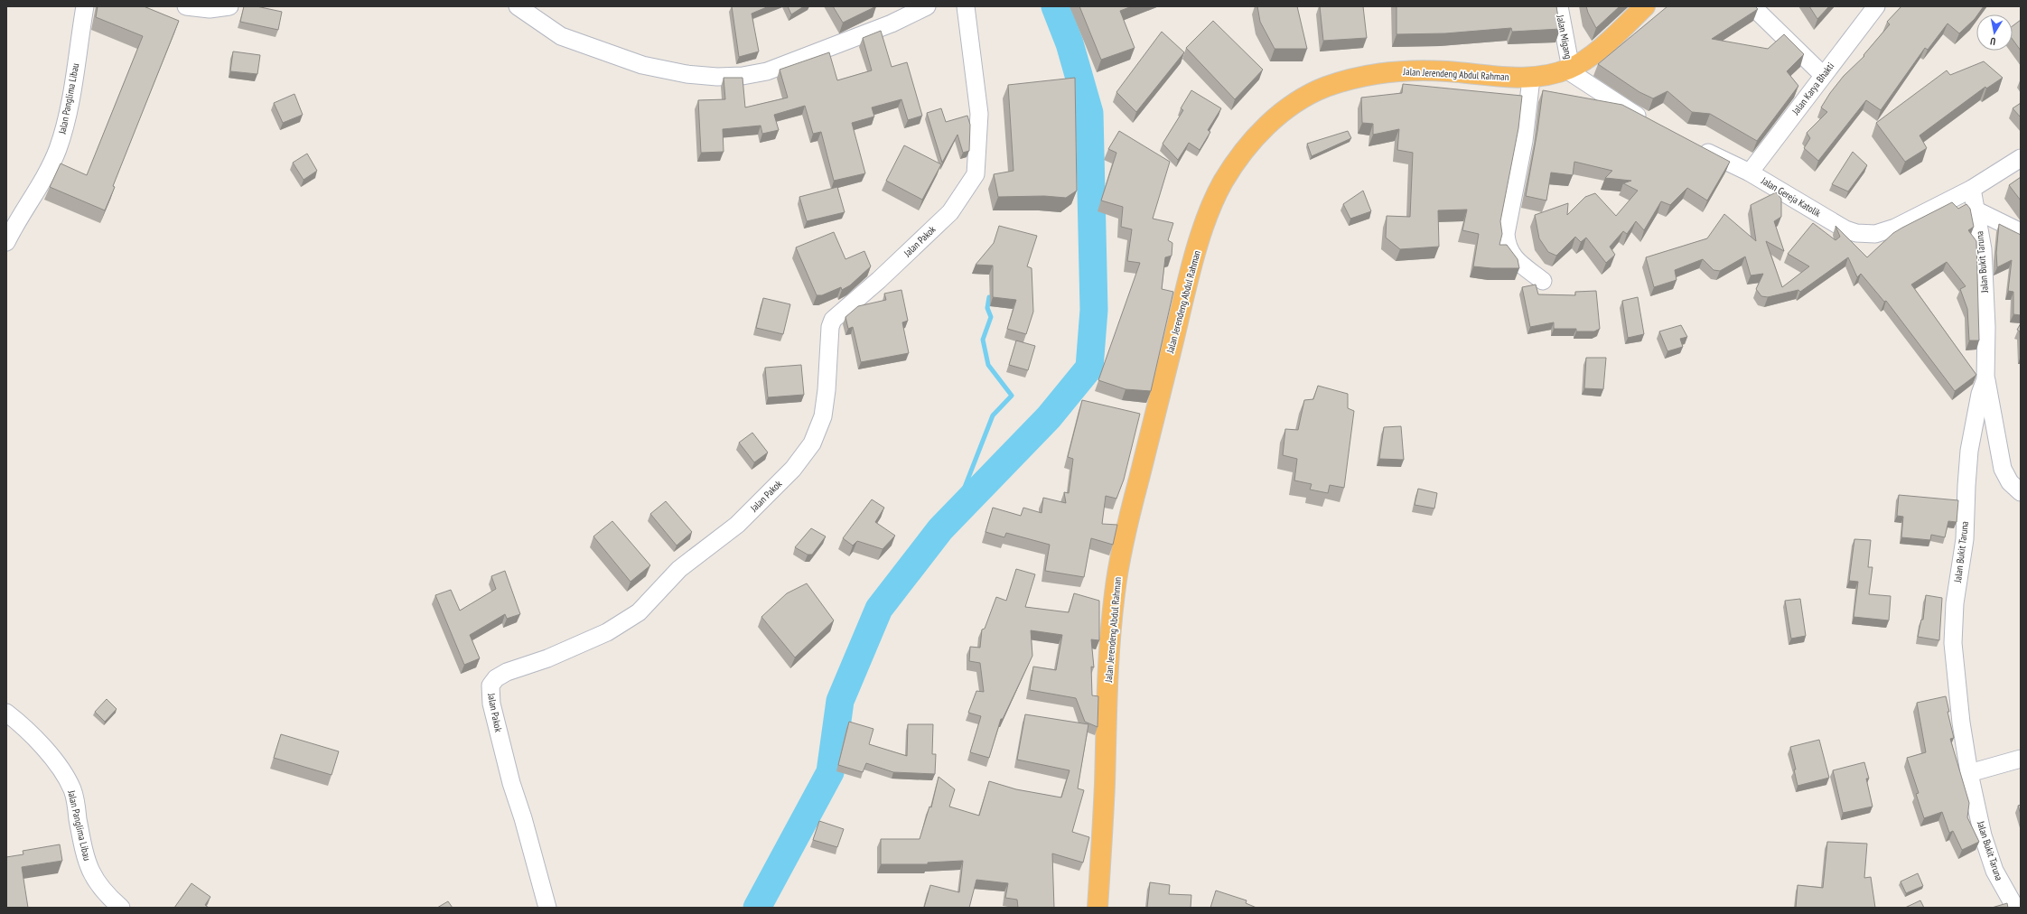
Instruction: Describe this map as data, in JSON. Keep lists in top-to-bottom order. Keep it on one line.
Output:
{"streets":{"highway":["Jalan Jerendeng Abdul Rahman"],"street":["Jalan Migang","Jalan Karya Bhakti","Jalan Panglima Libau","Jalan Gereja Katolik","Jalan Pakok","Jalan Bukit Taruna"]},"crossings":[["Jalan Migang","Jalan Jerendeng Abdul Rahman"],["Jalan Karya Bhakti","Jalan Gereja Katolik"],["Jalan Gereja Katolik","Jalan Bukit Taruna"]],"north":"bottom"}
